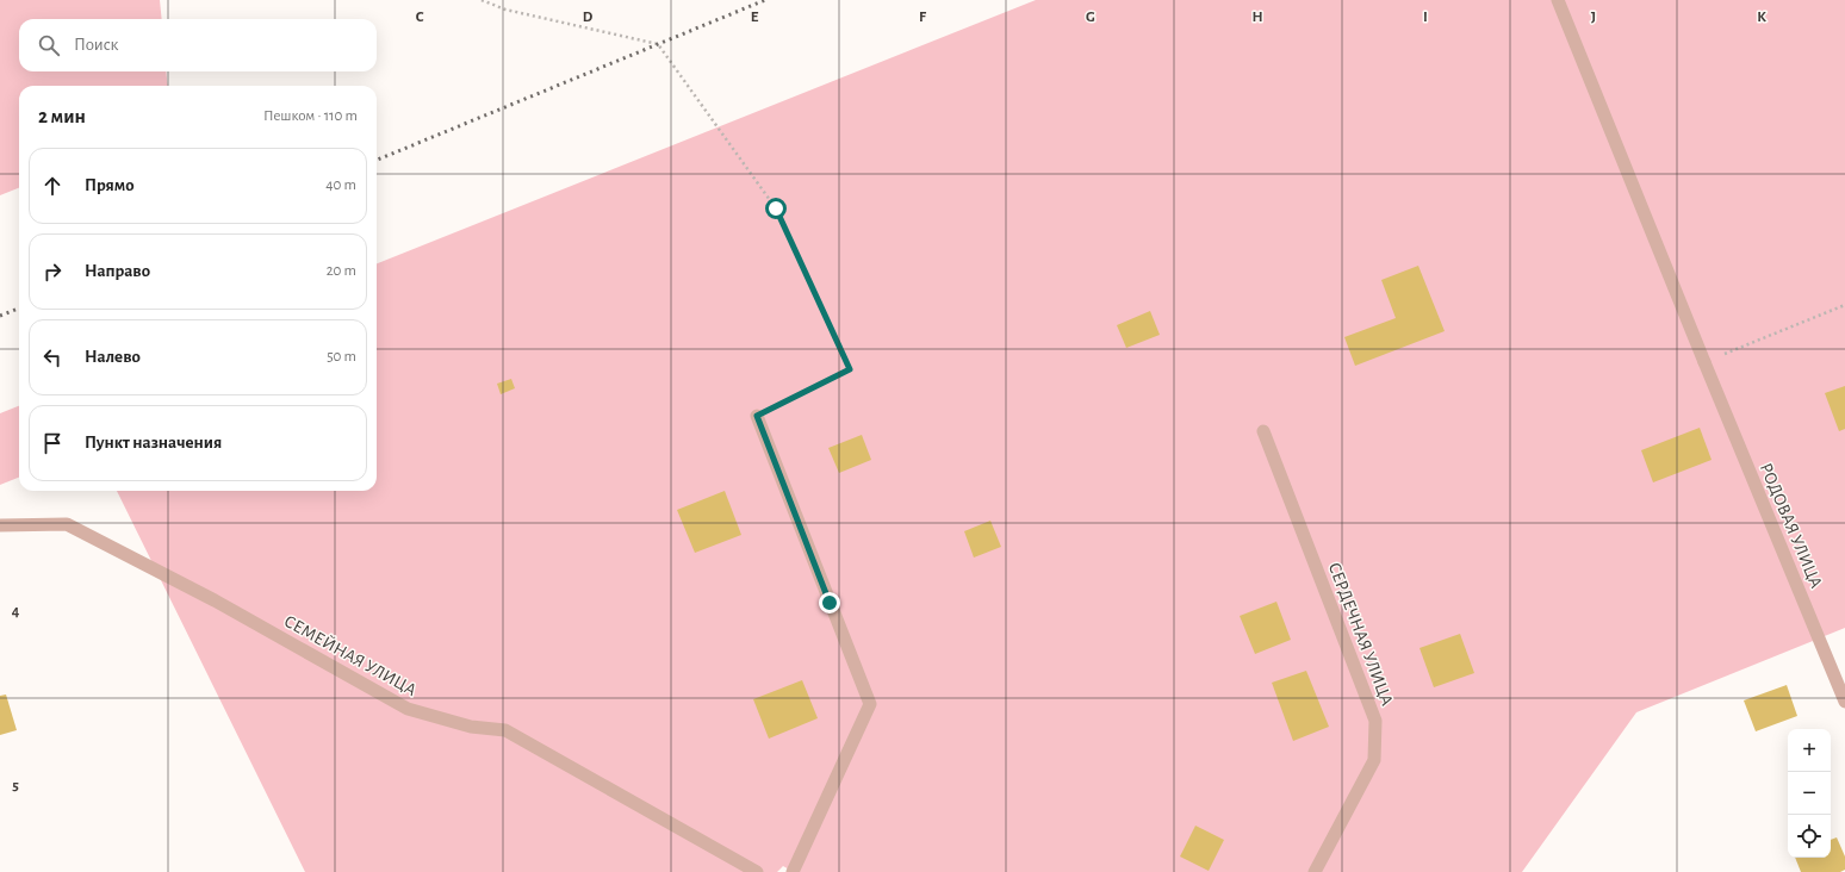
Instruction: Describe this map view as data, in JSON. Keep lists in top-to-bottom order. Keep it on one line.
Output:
{"streets":{"street":["РОДОВАЯ УЛИЦА","СЕРДЕЧНАЯ УЛИЦА","СЕМЕЙНАЯ УЛИЦА"]},"page":{"search":"Поиск","heading":["2 мин","Пешком · 110 m"],"list":[["Прямо","40 m"],["Направо","20 m"],["Налево","50 m"],"Пункт назначения"],"map_buttons":["+","−"]},"grid":{"columns":["C","D","E","F","G","H","I","J","K"],"rows":["4","5"]}}
